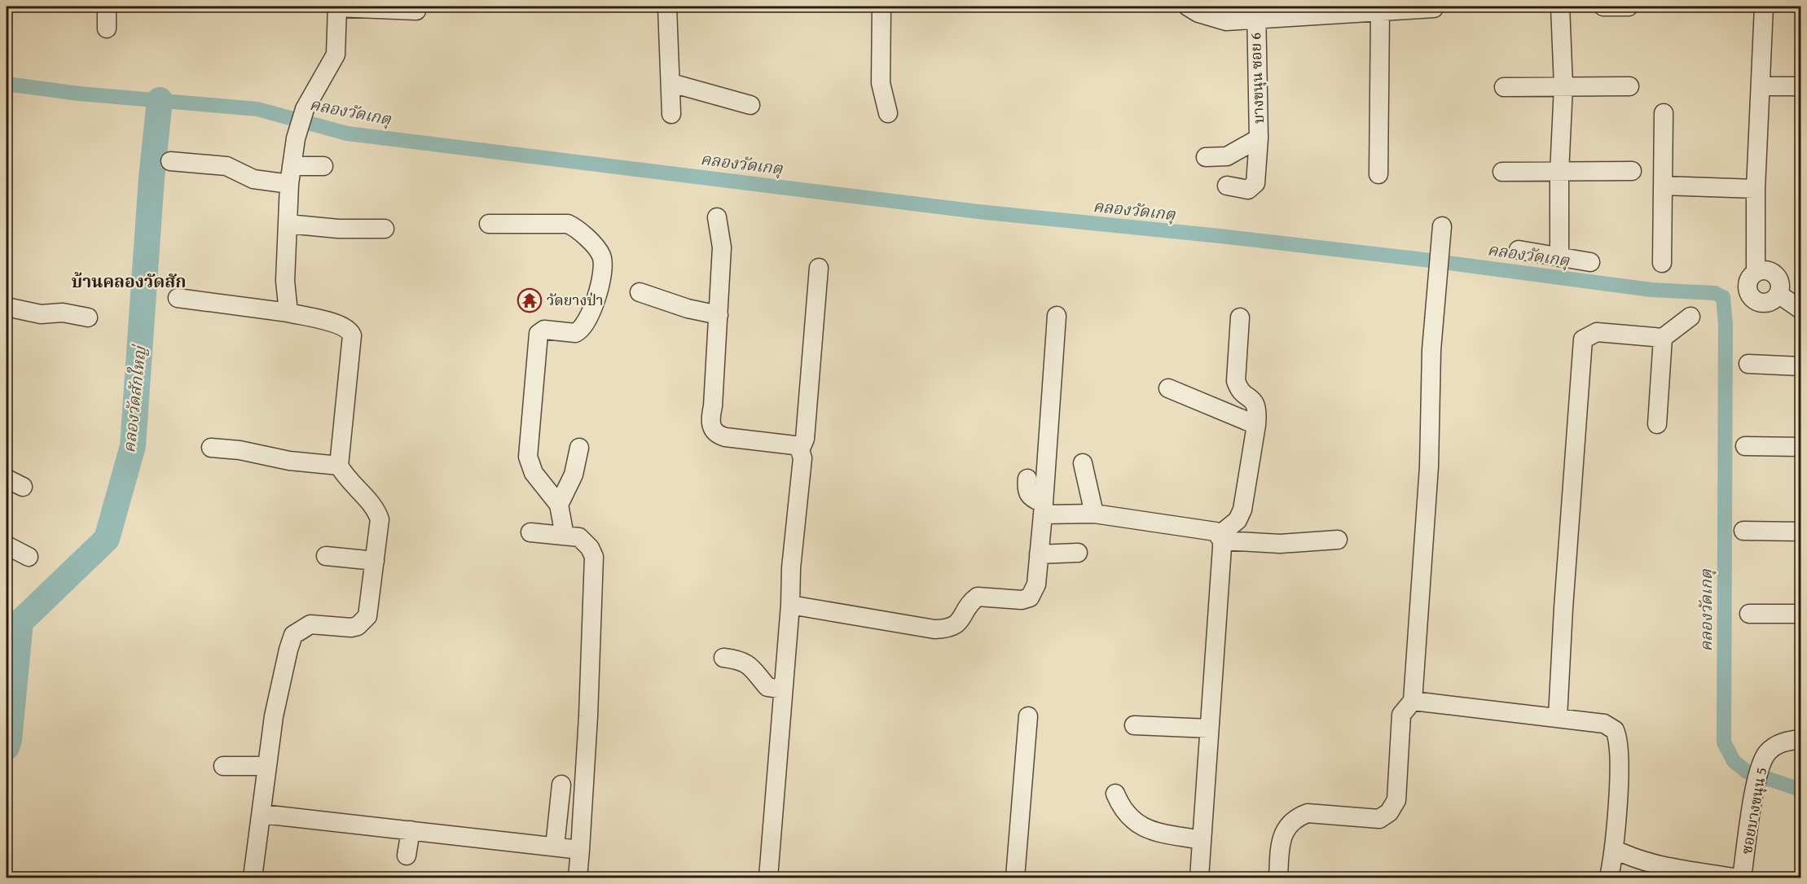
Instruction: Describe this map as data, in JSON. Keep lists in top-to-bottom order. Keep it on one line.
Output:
{"streets":{"street":["บางขนุน ซอย 6","ซอยบางขนุน 5"]},"districts":["บ้านคลองวัดสัก"],"water":["คลองวัดเกตุ","คลองวัดสักใหญ่"],"places":{"temple":["วัดยางป่า"]}}
